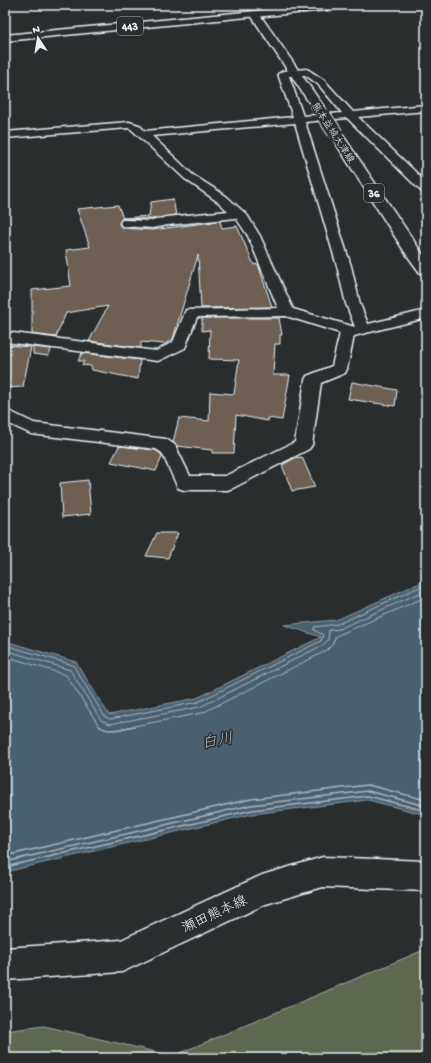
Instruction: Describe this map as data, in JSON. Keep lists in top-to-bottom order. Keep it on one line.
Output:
{"streets":{"main road":["443","熊本益城大津線","36","瀬田熊本線"]},"crossings":[["443","熊本益城大津線"]],"water":["白川"],"north":"top"}
